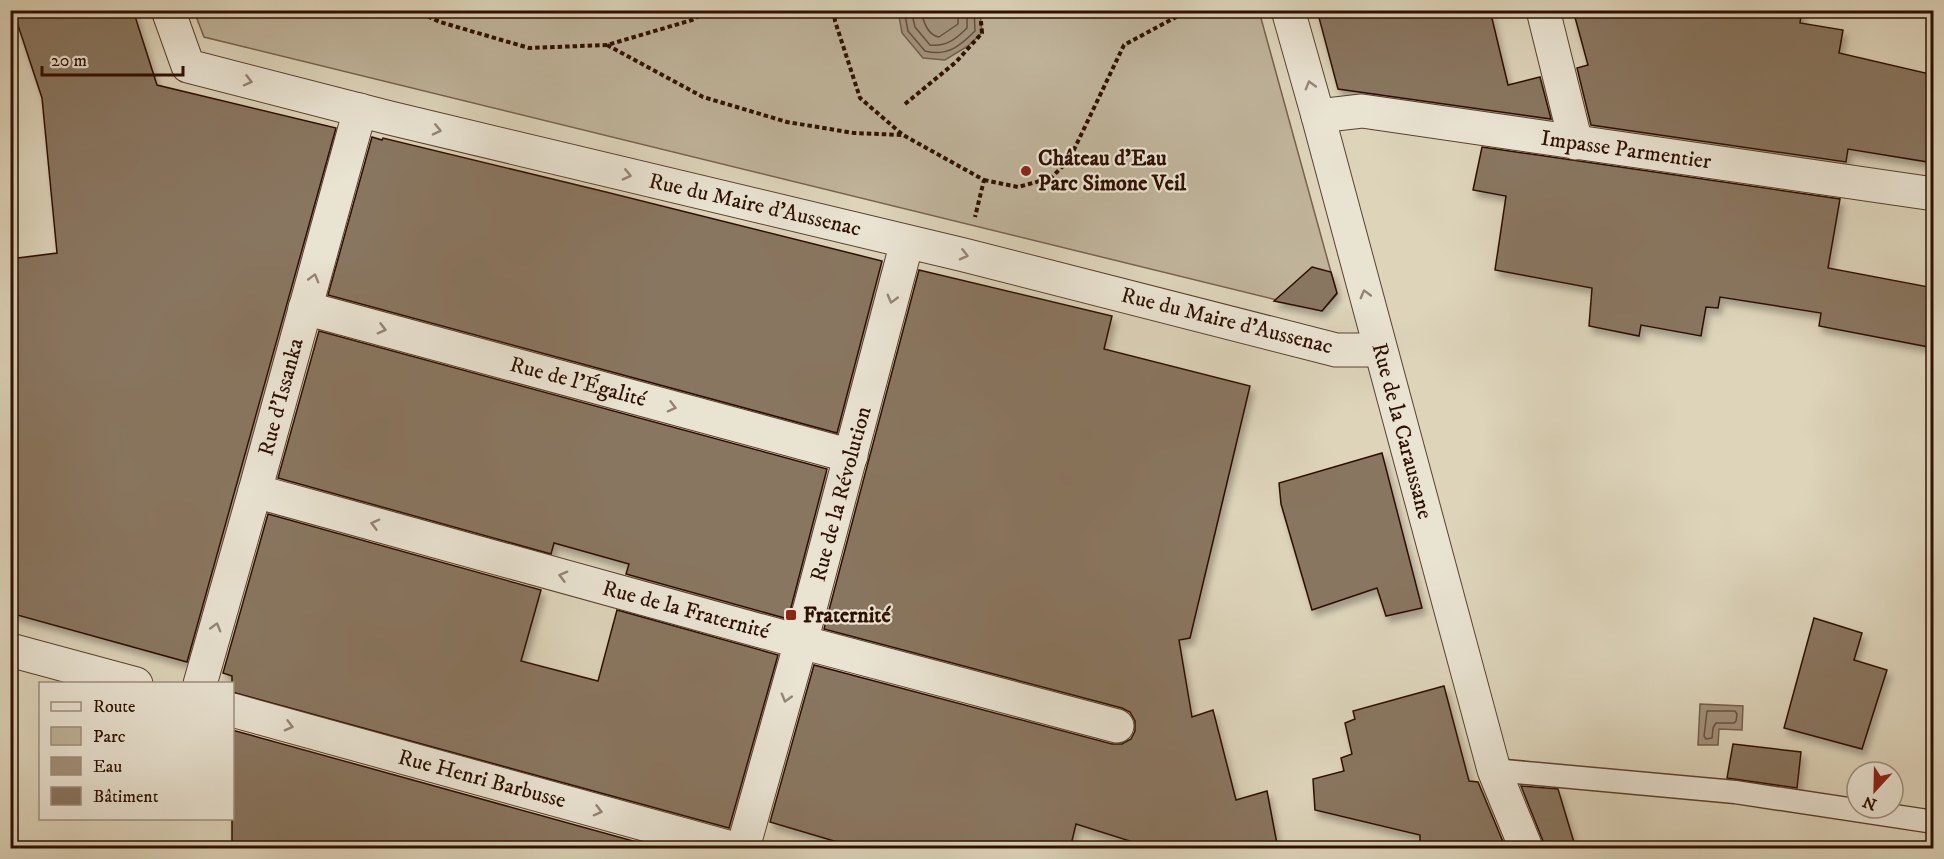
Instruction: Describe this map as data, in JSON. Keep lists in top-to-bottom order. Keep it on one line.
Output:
{"streets":{"street":["Impasse Parmentier","Rue du Maire d'Aussenac","Rue de l'Égalité","Rue d'Issanka","Rue de la Caraussane","Rue de la Révolution","Rue de la Fraternité","Rue Henri Barbusse"]},"crossings":[["Impasse Parmentier","Rue de la Caraussane"],["Rue du Maire d'Aussenac","Rue d'Issanka"],["Rue du Maire d'Aussenac","Rue de la Caraussane"],["Rue du Maire d'Aussenac","Rue de la Révolution"],["Rue de l'Égalité","Rue d'Issanka"],["Rue de l'Égalité","Rue de la Révolution"],["Rue d'Issanka","Rue de la Fraternité"],["Rue de la Révolution","Rue de la Fraternité"]],"one_way":["Rue du Maire d'Aussenac","Rue de l'Égalité","Rue d'Issanka","Rue de la Révolution","Rue de la Fraternité","Rue Henri Barbusse"],"places":{"other":["Château d'Eau Parc Simone Veil"],"transit":["Fraternité"]},"legend":["Route","Parc","Eau","Bâtiment"],"scale_bar":"20 m","north":"bottom"}
